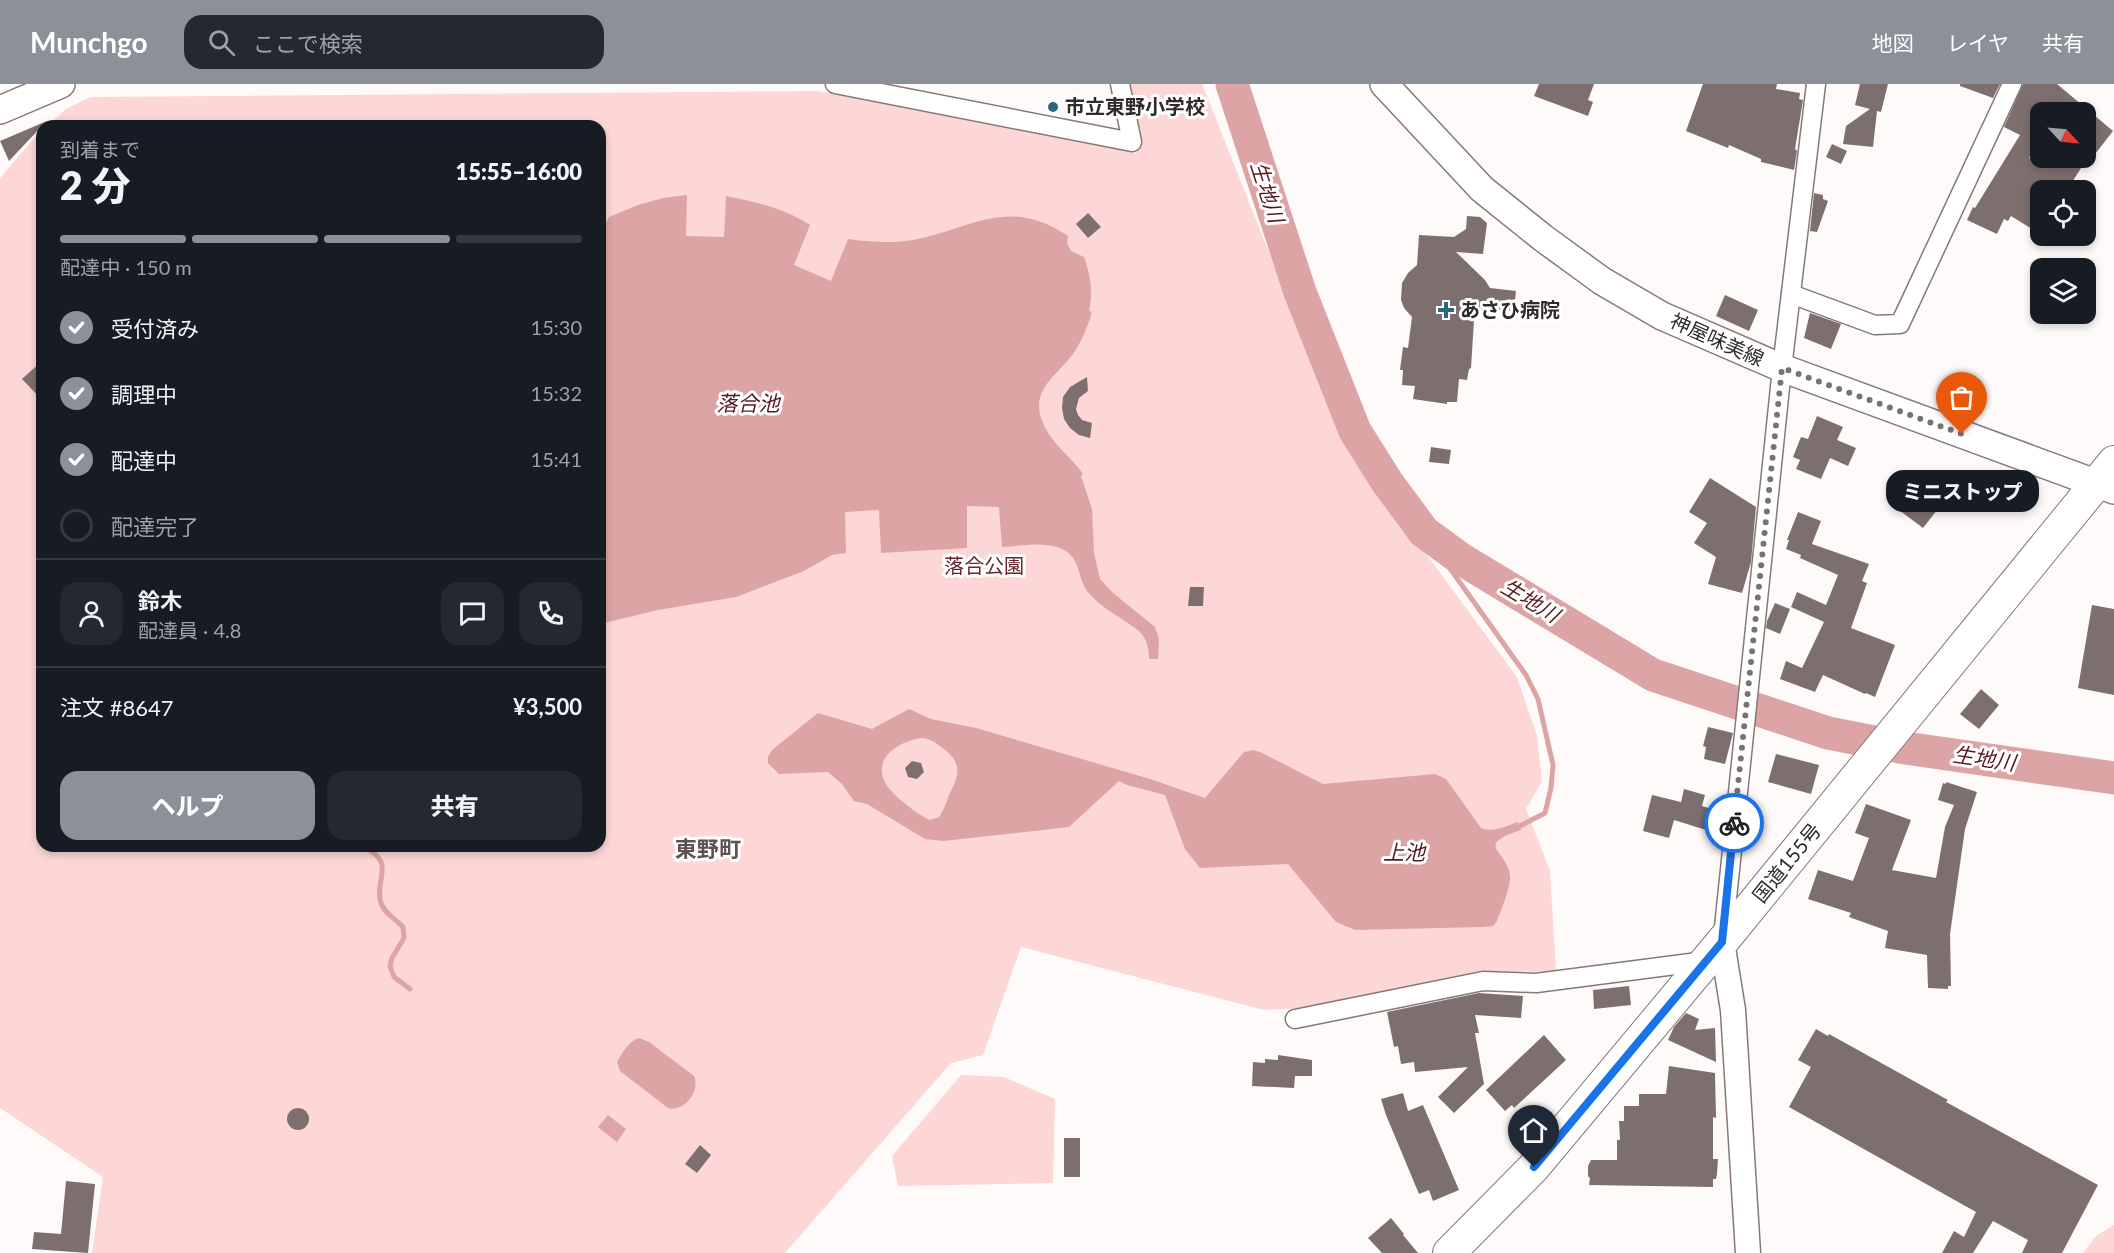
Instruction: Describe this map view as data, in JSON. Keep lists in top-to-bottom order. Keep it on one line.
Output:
{"streets":{"highway":["国道155号"],"main road":["神屋味美線"]},"crossings":[["神屋味美線","国道155号"]],"districts":["東野町"],"water":["生地川","落合池","上池"],"parks":["落合公園"],"places":{"other":["市立東野小学校","ミニストップ"],"health":["あさひ病院"]},"north":"bottom right","page":{"header":"Munchgo","search":"ここで検索","nav":["地図","レイヤ","共有"],"heading":["2 分","到着まで","15:55–16:00"],"panel":["鈴木","配達員 · 4.8","注文 #8647","¥3,500"],"bar":"配達中 · 150 m","list":[["受付済み","15:30"],["調理中","15:32"],["配達中","15:41"],"配達完了"],"bubble":"ミニストップ","buttons":["ヘルプ","共有"]}}
